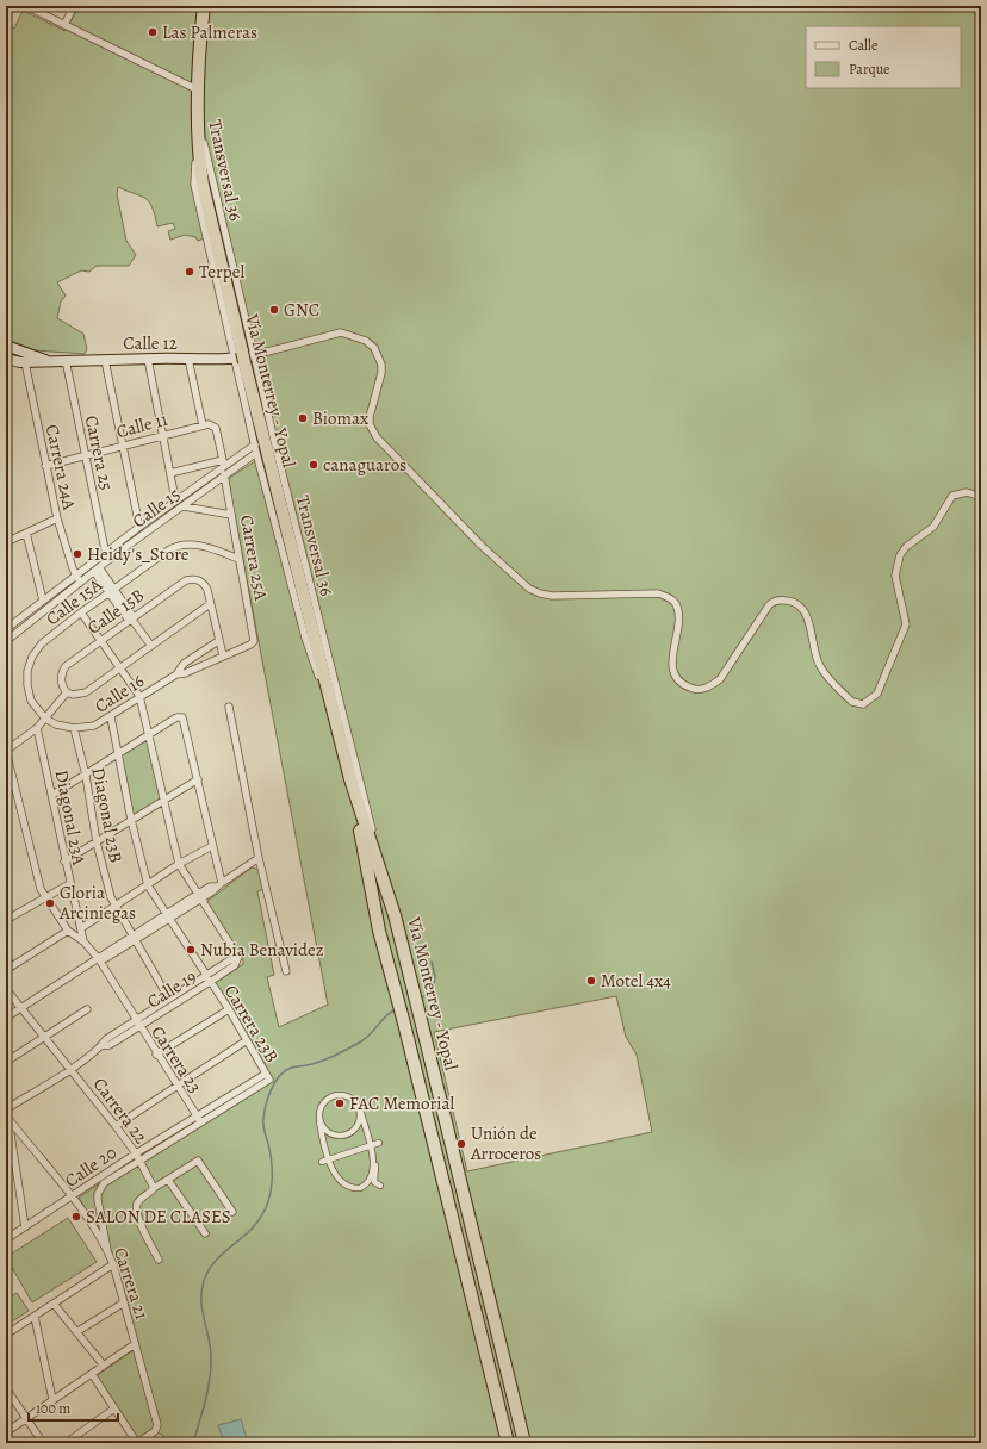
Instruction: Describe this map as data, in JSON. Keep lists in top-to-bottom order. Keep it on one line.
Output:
{"streets":{"highway":["Vía Monterrey - Yopal"],"main road":["Calle 12"],"street":["Transversal 36","Calle 11","Carrera 25","Carrera 24A","Calle 15","Carrera 25A","Calle 15A","Calle 15B","Calle 16","Diagonal 23B","Diagonal 23A","Calle 19","Carrera 23B","Carrera 23","Carrera 22","Calle 20","Carrera 21"]},"crossings":[["Transversal 36","Calle 12"],["Transversal 36","Vía Monterrey - Yopal"],["Transversal 36","Calle 15"],["Calle 12","Vía Monterrey - Yopal"],["Calle 12","Carrera 25"],["Calle 11","Carrera 25"],["Calle 11","Carrera 24A"],["Calle 11","Calle 15"],["Carrera 25","Calle 15"],["Carrera 24A","Calle 15"],["Calle 15","Carrera 25A"],["Carrera 25A","Calle 15A"],["Calle 15A","Calle 16"],["Calle 16","Diagonal 23B"],["Diagonal 23B","Calle 19"],["Diagonal 23A","Carrera 23"],["Calle 19","Carrera 23B"],["Calle 19","Carrera 23"],["Calle 19","Carrera 22"],["Carrera 23B","Calle 20"],["Carrera 23","Calle 20"],["Carrera 22","Calle 20"],["Calle 20","Carrera 21"]],"places":["Las Palmeras","Terpel","GNC","Biomax","canaguaros","Heidy's_Store","Gloria Arciniegas","Nubia Benavidez","Motel 4x4","FAC Memorial","Unión de Arroceros","SALON DE CLASES"],"legend":["Calle","Parque"],"scale_bar":"100 m"}
